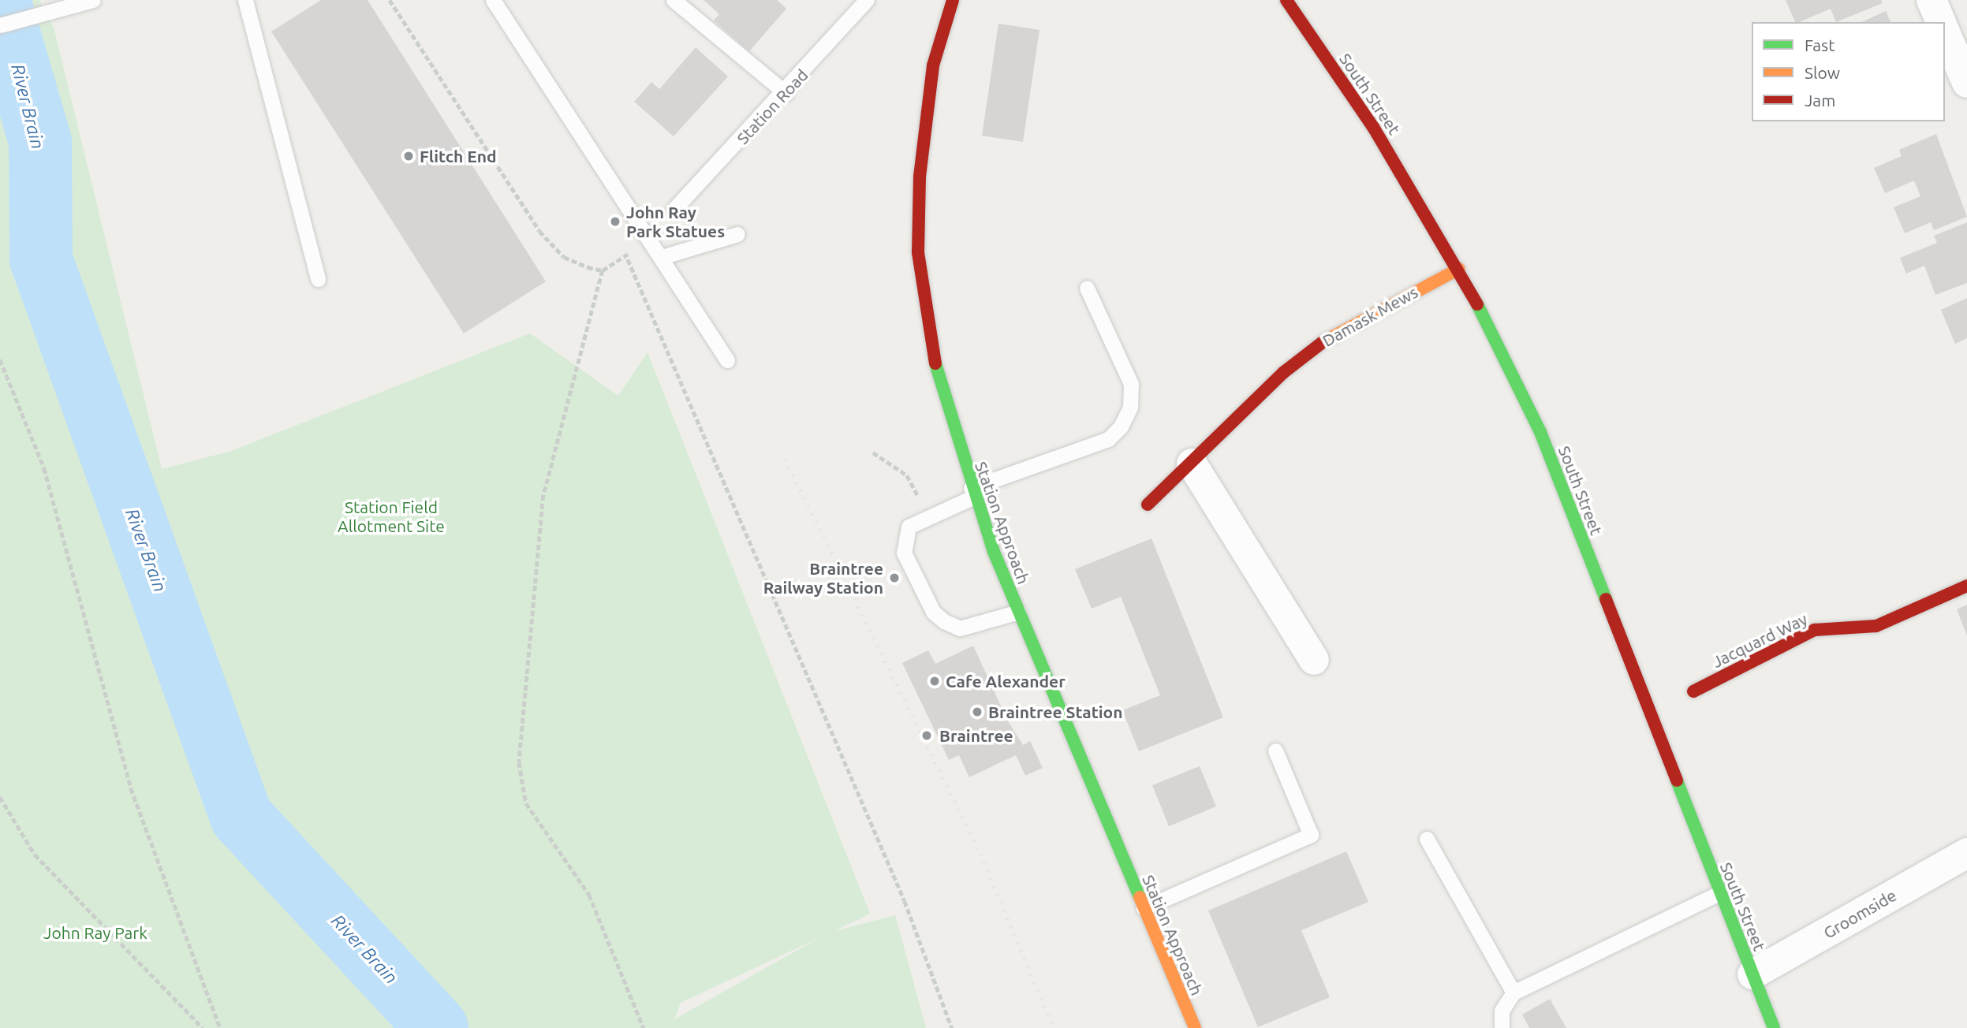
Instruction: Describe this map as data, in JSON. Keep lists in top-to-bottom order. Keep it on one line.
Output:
{"streets":{"street":["South Street","Damask Mews","Station Approach","Jacquard Way","Groomside"],"lane":["Station Road"]},"crossings":[["South Street","Damask Mews"],["South Street","Groomside"]],"water":["River Brain"],"parks":["Station Field Allotment Site","John Ray Park"],"places":["Flitch End","John Ray Park Statues","Braintree Railway Station","Cafe Alexander","Braintree Station","Braintree"],"legend":["Fast","Slow","Jam"]}
